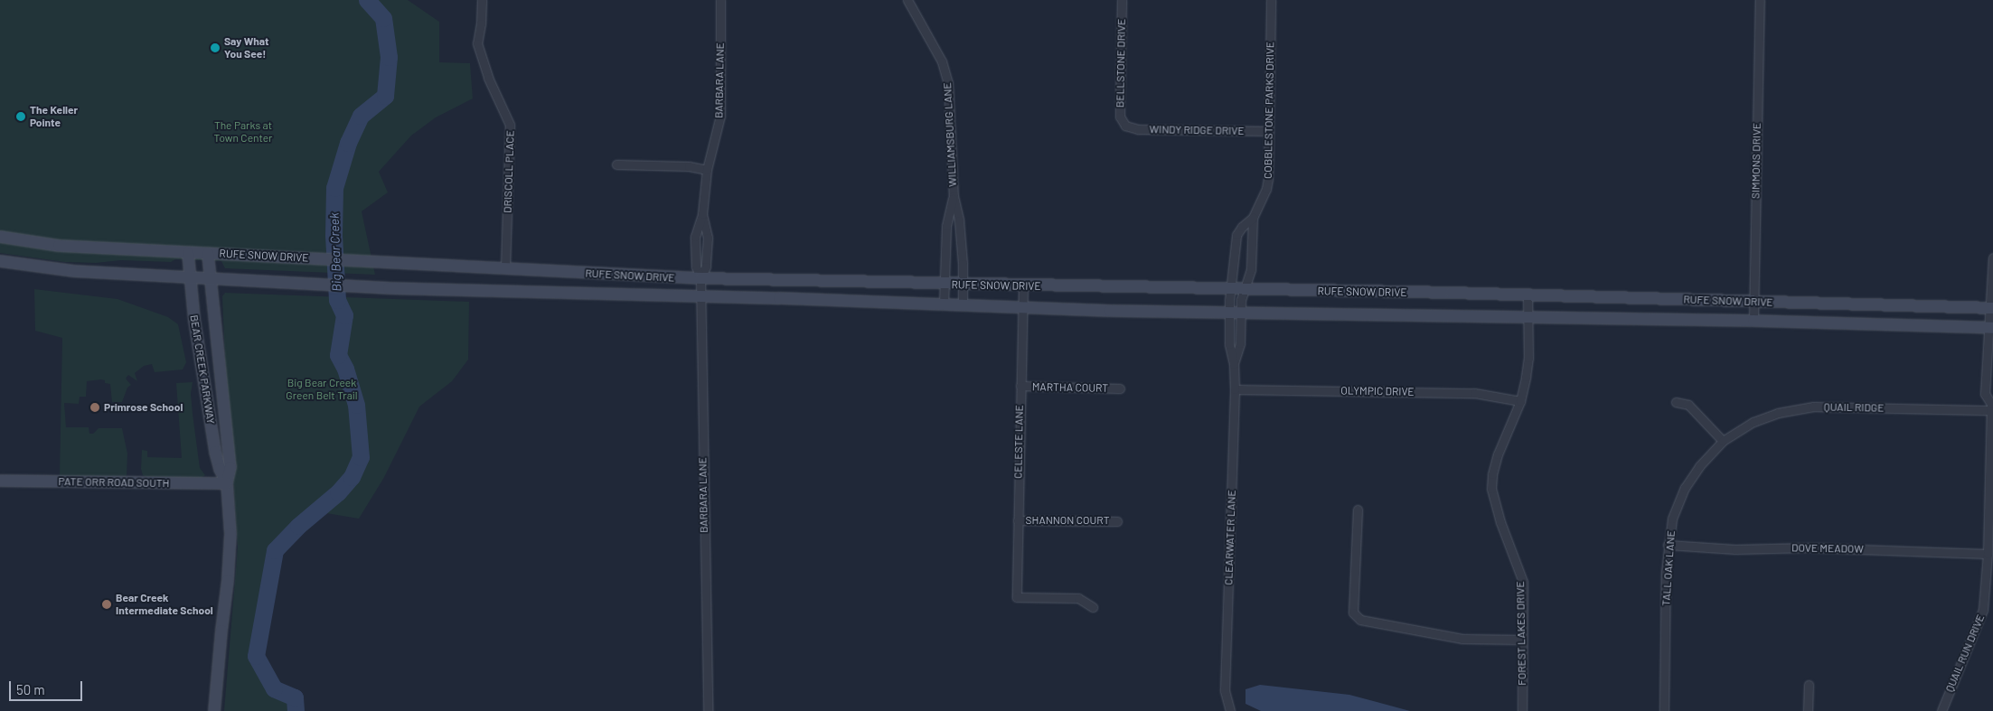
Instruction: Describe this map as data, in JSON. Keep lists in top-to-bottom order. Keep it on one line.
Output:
{"streets":{"main road":["RUFE SNOW DRIVE","BEAR CREEK PARKWAY","PATE ORR ROAD SOUTH"],"street":["BELLSTONE DRIVE","BARBARA LANE","COBBLESTONE PARKS DRIVE","WINDY RIDGE DRIVE","WILLIAMSBURG LANE","SIMMONS DRIVE","DRISCOLL PLACE","MARTHA COURT","OLYMPIC DRIVE","QUAIL RIDGE","CELESTE LANE","SHANNON COURT","CLEARWATER LANE","DOVE MEADOW","TALL OAK LANE","FOREST LAKES DRIVE","QUAIL RUN DRIVE"]},"crossings":[["BELLSTONE DRIVE","WINDY RIDGE DRIVE"],["BARBARA LANE","RUFE SNOW DRIVE"],["COBBLESTONE PARKS DRIVE","WINDY RIDGE DRIVE"],["COBBLESTONE PARKS DRIVE","RUFE SNOW DRIVE"],["COBBLESTONE PARKS DRIVE","CLEARWATER LANE"],["WILLIAMSBURG LANE","RUFE SNOW DRIVE"],["SIMMONS DRIVE","RUFE SNOW DRIVE"],["DRISCOLL PLACE","RUFE SNOW DRIVE"],["RUFE SNOW DRIVE","BEAR CREEK PARKWAY"],["RUFE SNOW DRIVE","CELESTE LANE"],["RUFE SNOW DRIVE","CLEARWATER LANE"],["RUFE SNOW DRIVE","FOREST LAKES DRIVE"],["RUFE SNOW DRIVE","QUAIL RUN DRIVE"],["BEAR CREEK PARKWAY","PATE ORR ROAD SOUTH"],["MARTHA COURT","CELESTE LANE"],["OLYMPIC DRIVE","CLEARWATER LANE"],["OLYMPIC DRIVE","FOREST LAKES DRIVE"],["QUAIL RIDGE","TALL OAK LANE"],["QUAIL RIDGE","QUAIL RUN DRIVE"],["CELESTE LANE","SHANNON COURT"],["DOVE MEADOW","TALL OAK LANE"],["DOVE MEADOW","QUAIL RUN DRIVE"]],"water":["Big Bear Creek"],"parks":["The Parks at Town Center","Big Bear Creek Green Belt Trail"],"places":["Say What You See!","The Keller Pointe","Primrose School","Bear Creek Intermediate School"],"scale_bar":"50 m"}
